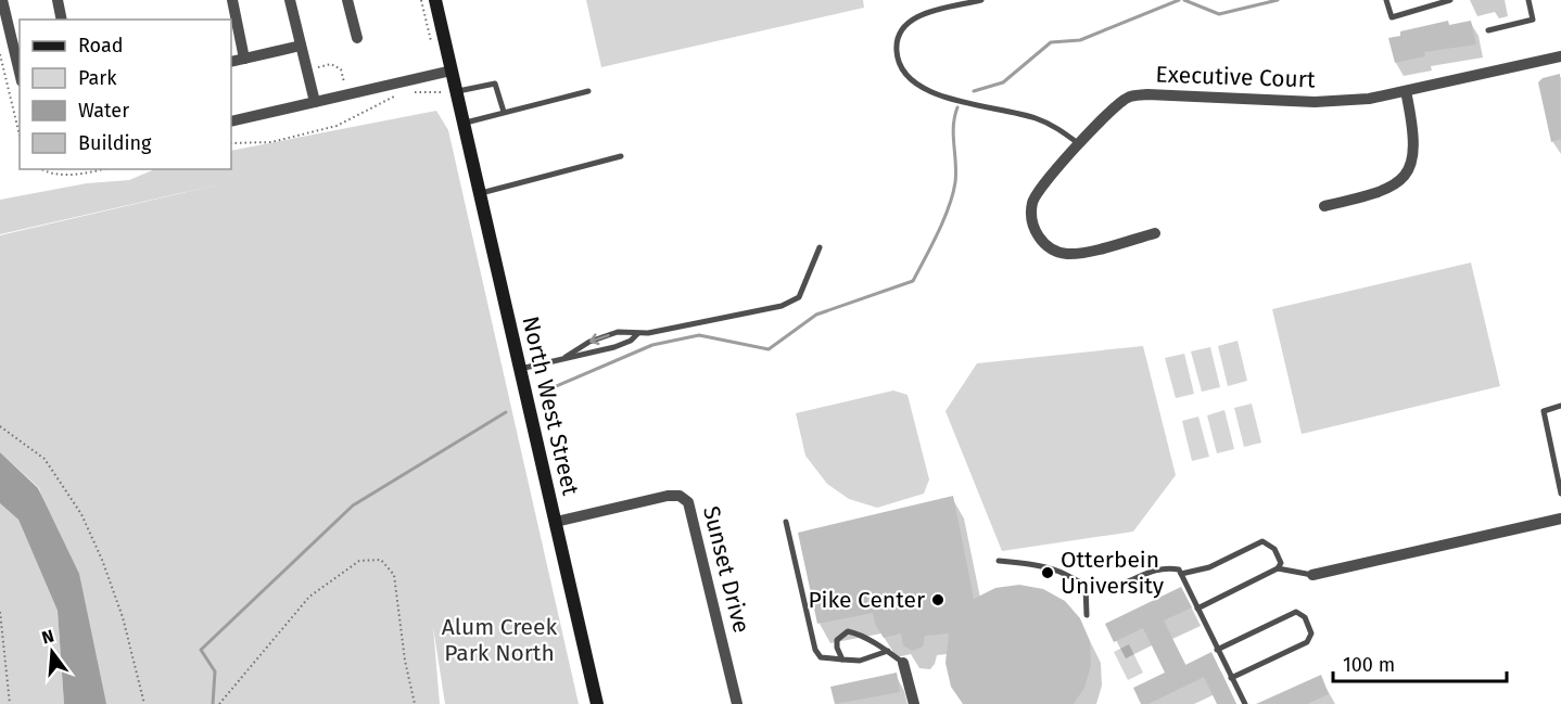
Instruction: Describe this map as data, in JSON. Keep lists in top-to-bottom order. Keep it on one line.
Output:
{"streets":{"street":["Executive Court","North West Street","Sunset Drive"]},"crossings":[["North West Street","Sunset Drive"]],"parks":["Alum Creek Park North"],"places":["Otterbein University","Pike Center"],"legend":["Road","Park","Water","Building"],"scale_bar":"100 m","north":"top"}
